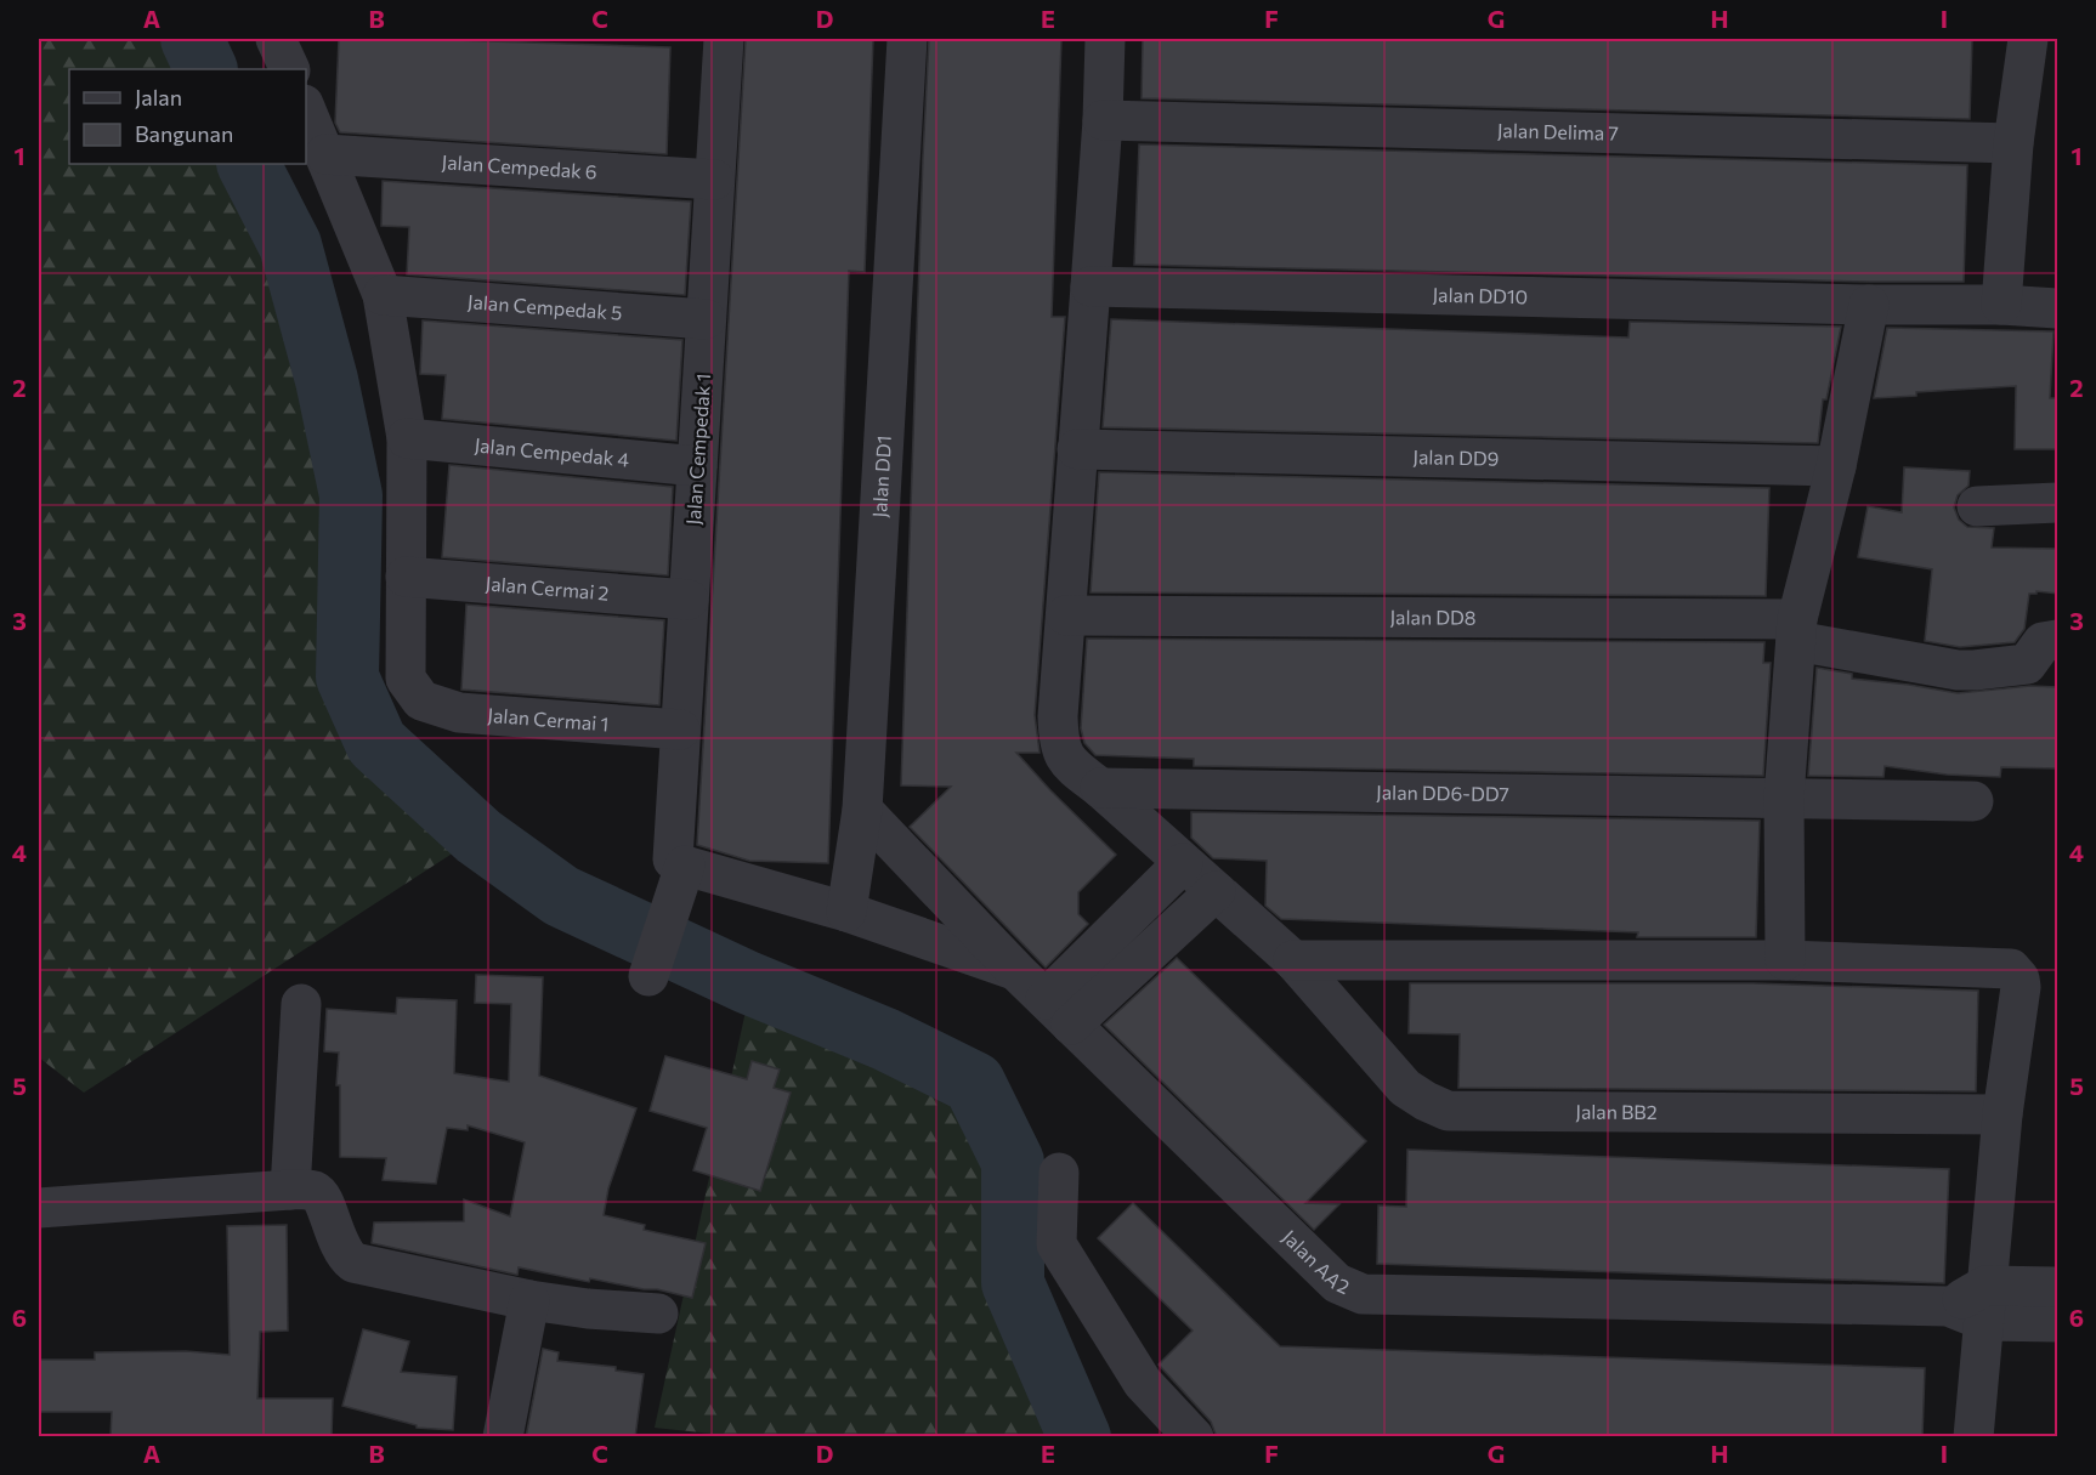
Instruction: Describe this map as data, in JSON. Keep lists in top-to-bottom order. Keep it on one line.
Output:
{"streets":{"street":["Jalan Delima 7","Jalan Cempedak 6","Jalan DD10","Jalan Cempedak 5","Jalan Cempedak 1","Jalan Cempedak 4","Jalan DD9","Jalan DD1","Jalan Cermai 2","Jalan DD8","Jalan Cermai 1","Jalan DD6-DD7","Jalan BB2","Jalan AA2"]},"crossings":[["Jalan Delima 7","Jalan BB2"],["Jalan Cempedak 6","Jalan Cempedak 1"],["Jalan DD10","Jalan BB2"],["Jalan Cempedak 5","Jalan Cempedak 1"],["Jalan Cempedak 1","Jalan Cempedak 4"],["Jalan Cempedak 1","Jalan Cermai 2"],["Jalan Cempedak 1","Jalan Cermai 1"],["Jalan DD9","Jalan BB2"],["Jalan DD1","Jalan AA2"],["Jalan Cermai 2","Jalan Cermai 1"],["Jalan DD8","Jalan BB2"],["Jalan DD6-DD7","Jalan BB2"]],"legend":["Jalan","Bangunan"],"grid":{"columns":["A","B","C","D","E","F","G","H","I"],"rows":["1","2","3","4","5","6"]}}
